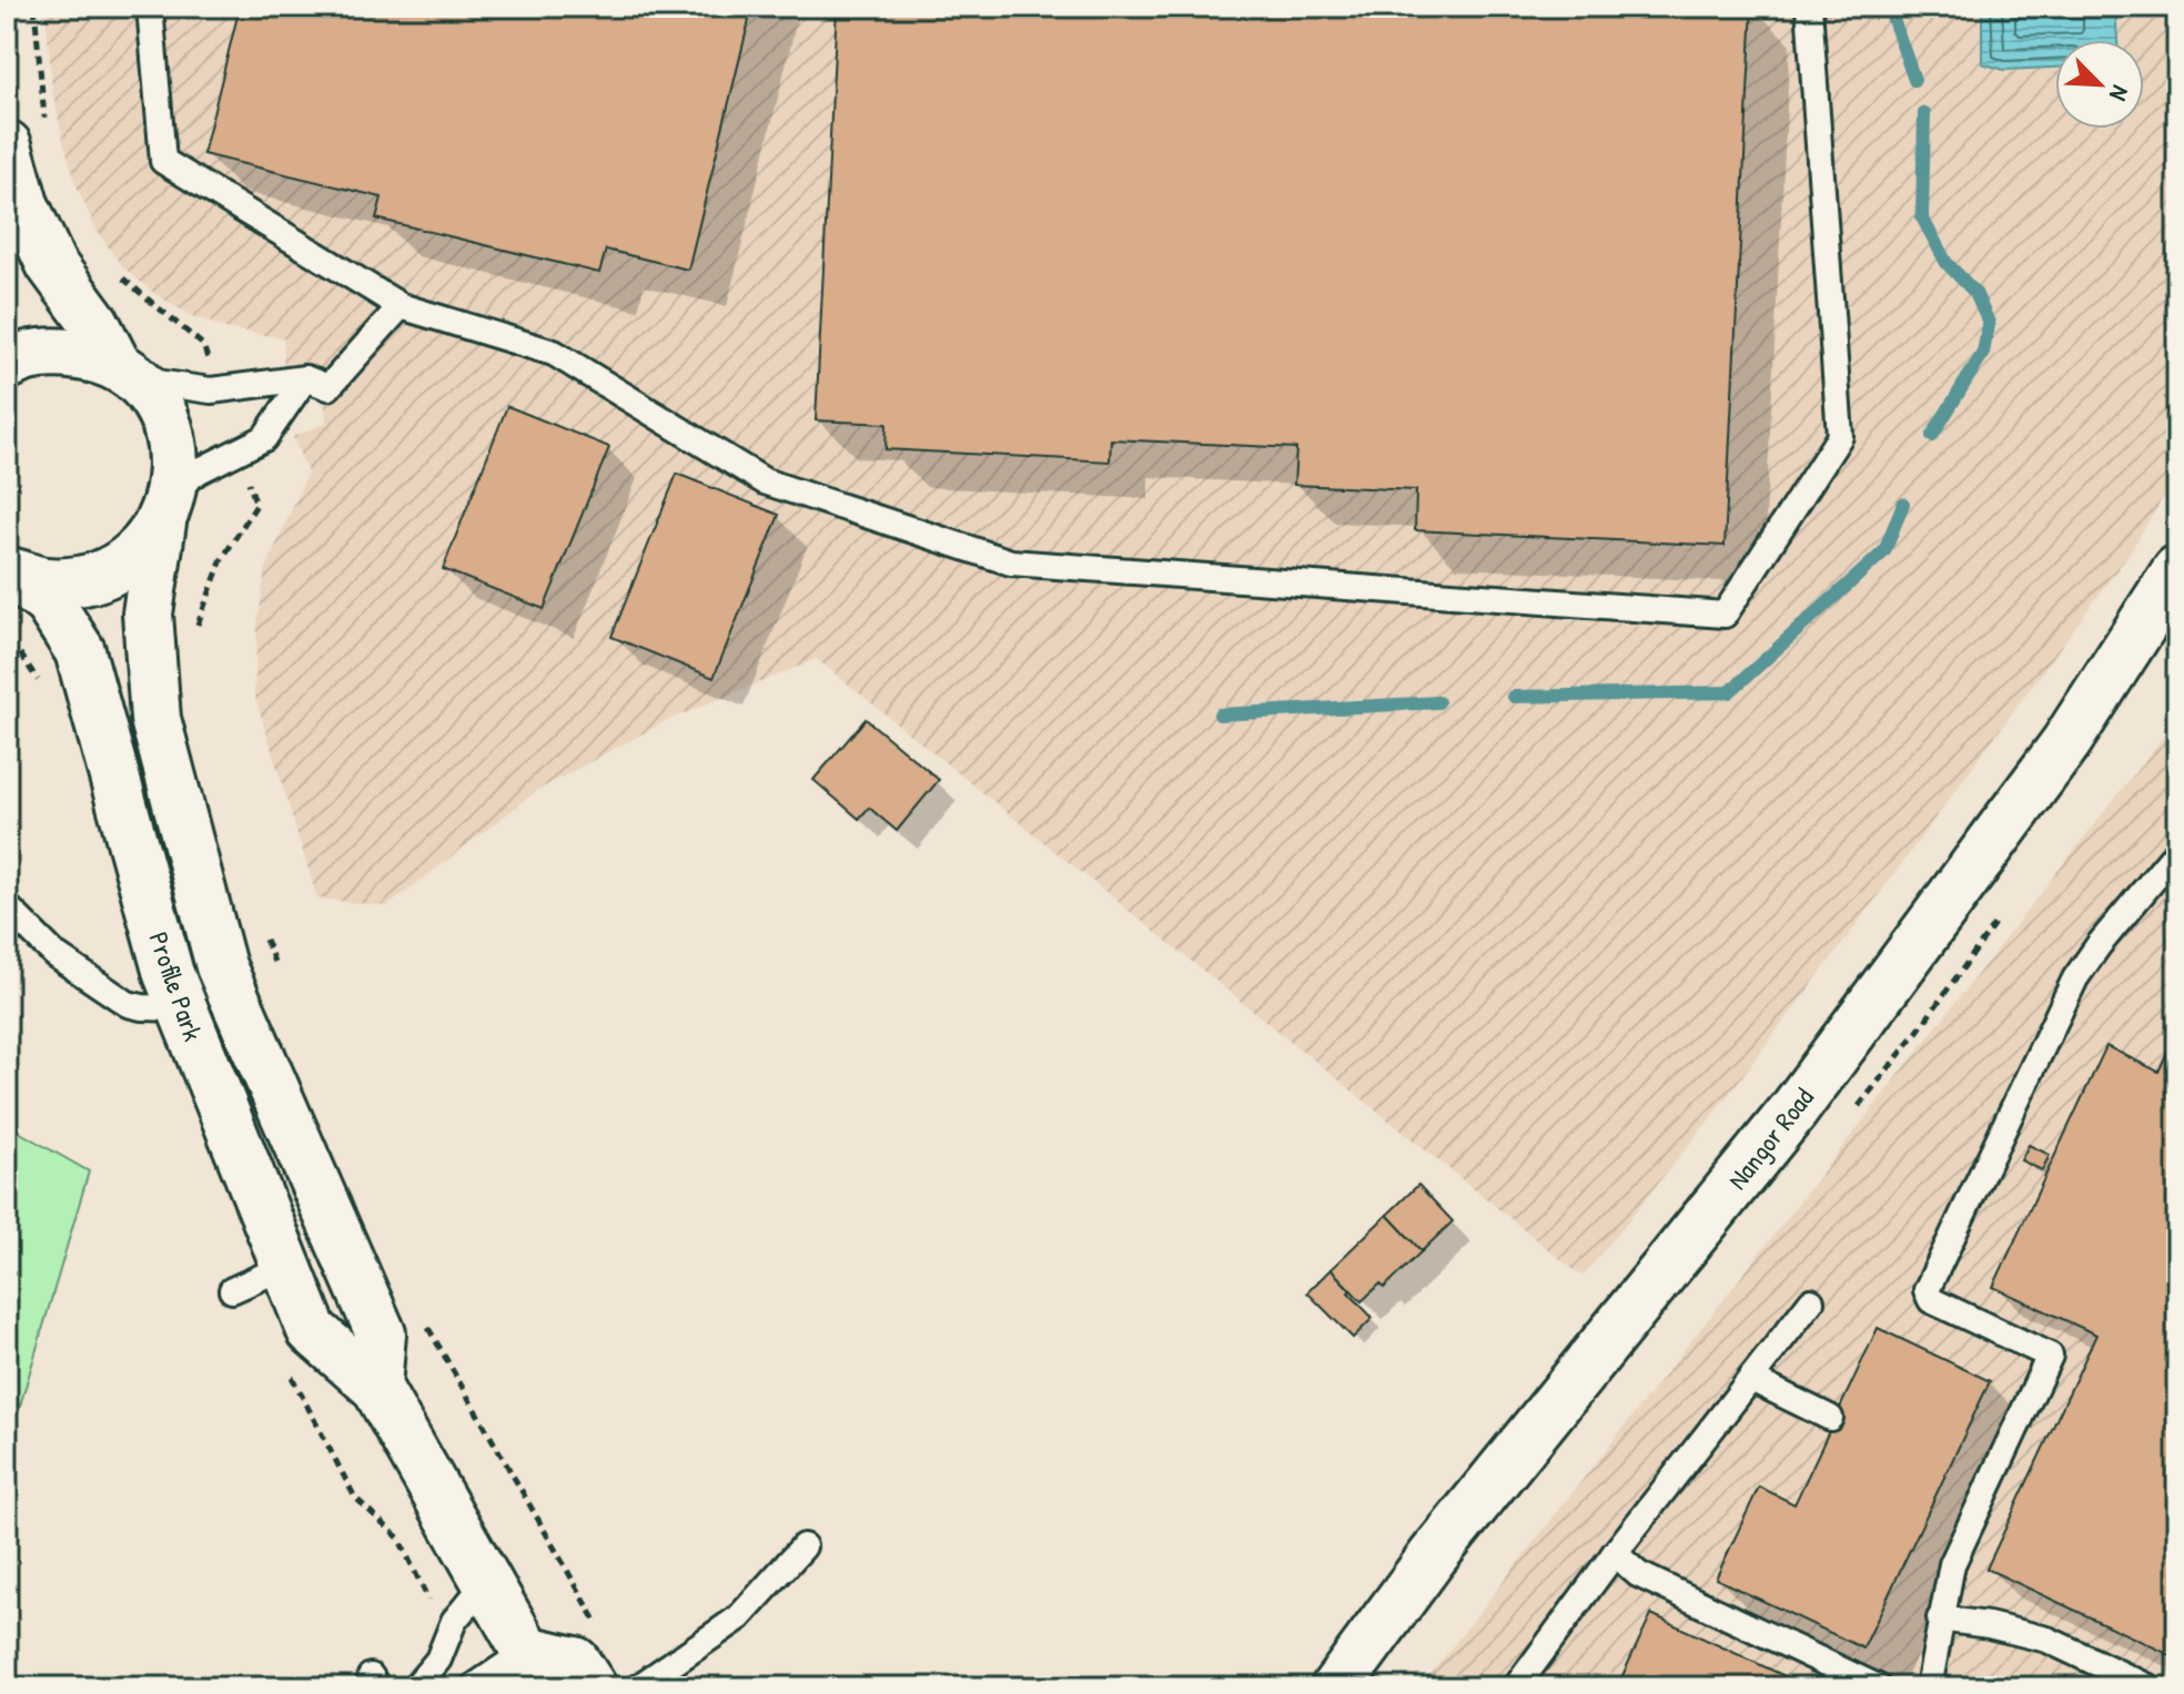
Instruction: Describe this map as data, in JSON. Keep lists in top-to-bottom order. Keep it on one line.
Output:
{"streets":{"street":["Profile Park","Nangor Road"]},"north":"bottom right"}
